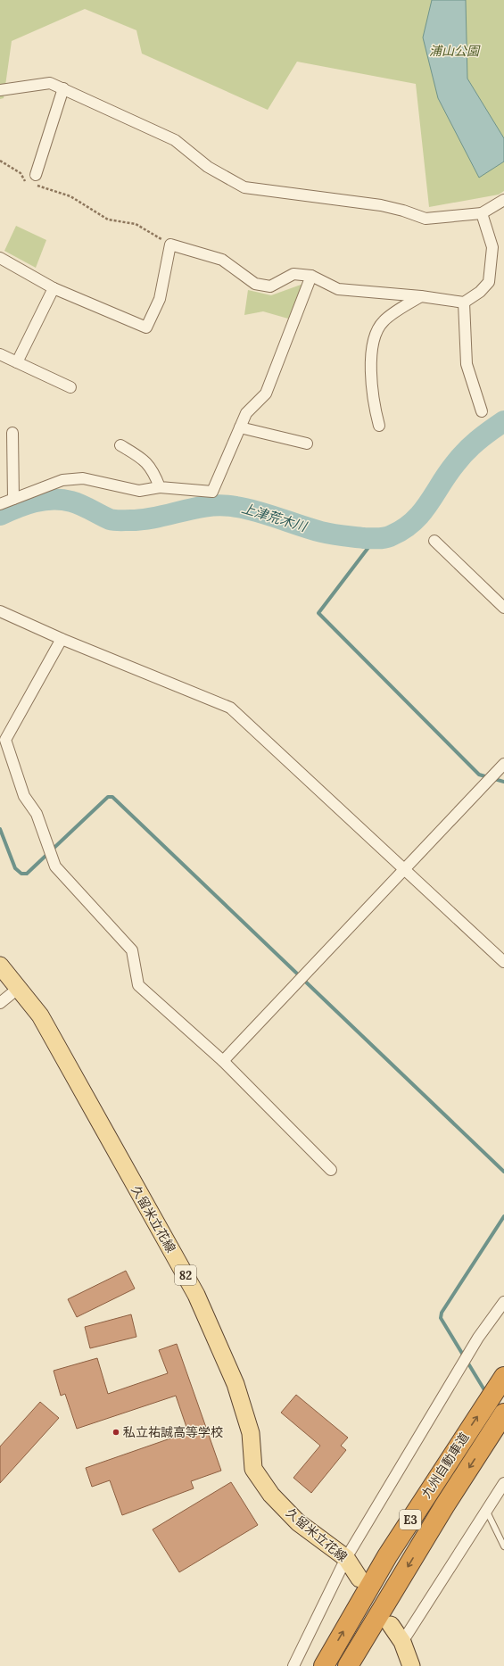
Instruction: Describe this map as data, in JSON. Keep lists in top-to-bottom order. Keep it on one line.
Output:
{"streets":{"highway":["九州自動車道","E3"],"main road":["久留米立花線","82"]},"water":["上津荒木川"],"parks":["浦山公園"],"places":["私立祐誠高等学校"]}
